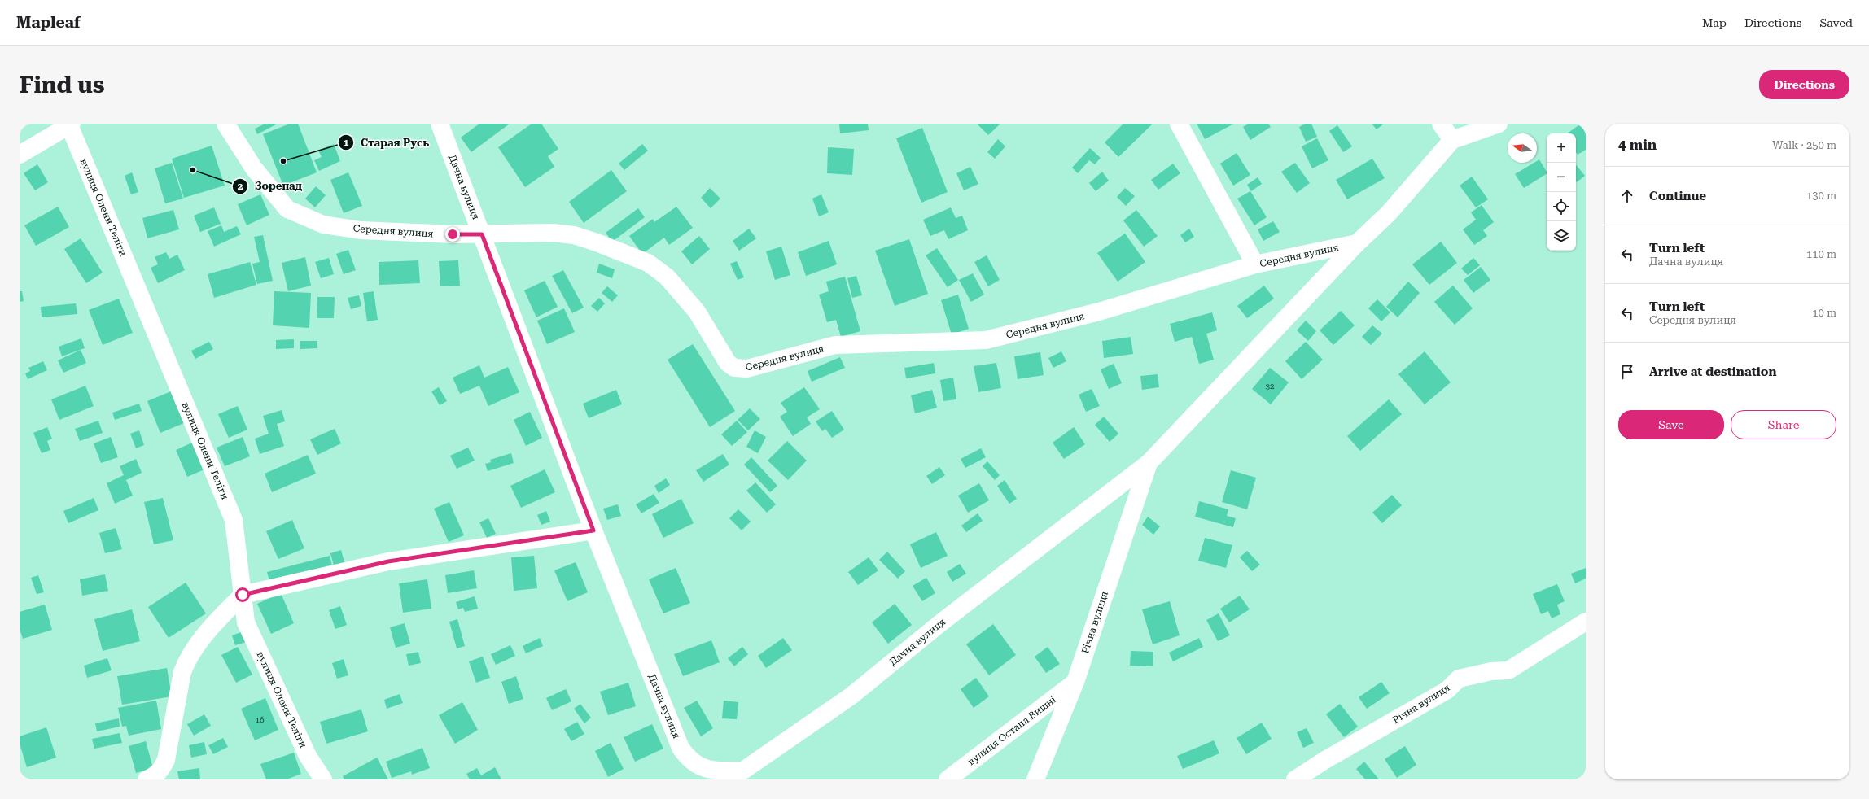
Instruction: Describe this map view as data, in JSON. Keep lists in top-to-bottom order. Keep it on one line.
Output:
{"streets":{"street":["Дачна вулиця","вулиця Олени Теліги","Середня вулиця","Річна вулиця","вулиця Остапа Вишні"]},"crossings":[["Дачна вулиця","Середня вулиця"],["Дачна вулиця","Річна вулиця"],["Середня вулиця","Річна вулиця"],["Річна вулиця","вулиця Остапа Вишні"]],"places":["Старая Русь","Зорепад"],"house_numbers":["32","16"],"north":"left","page":{"header":"Mapleaf","nav":["Map","Directions","Saved"],"buttons":["Directions",["Save","Share"]],"title":"Find us","heading":["4 min","Walk · 250 m"],"map_buttons":["+","−"],"list":[["Continue","130 m"],["Turn left","Дачна вулиця","110 m"],["Turn left","Середня вулиця","10 m"],"Arrive at destination"]}}
